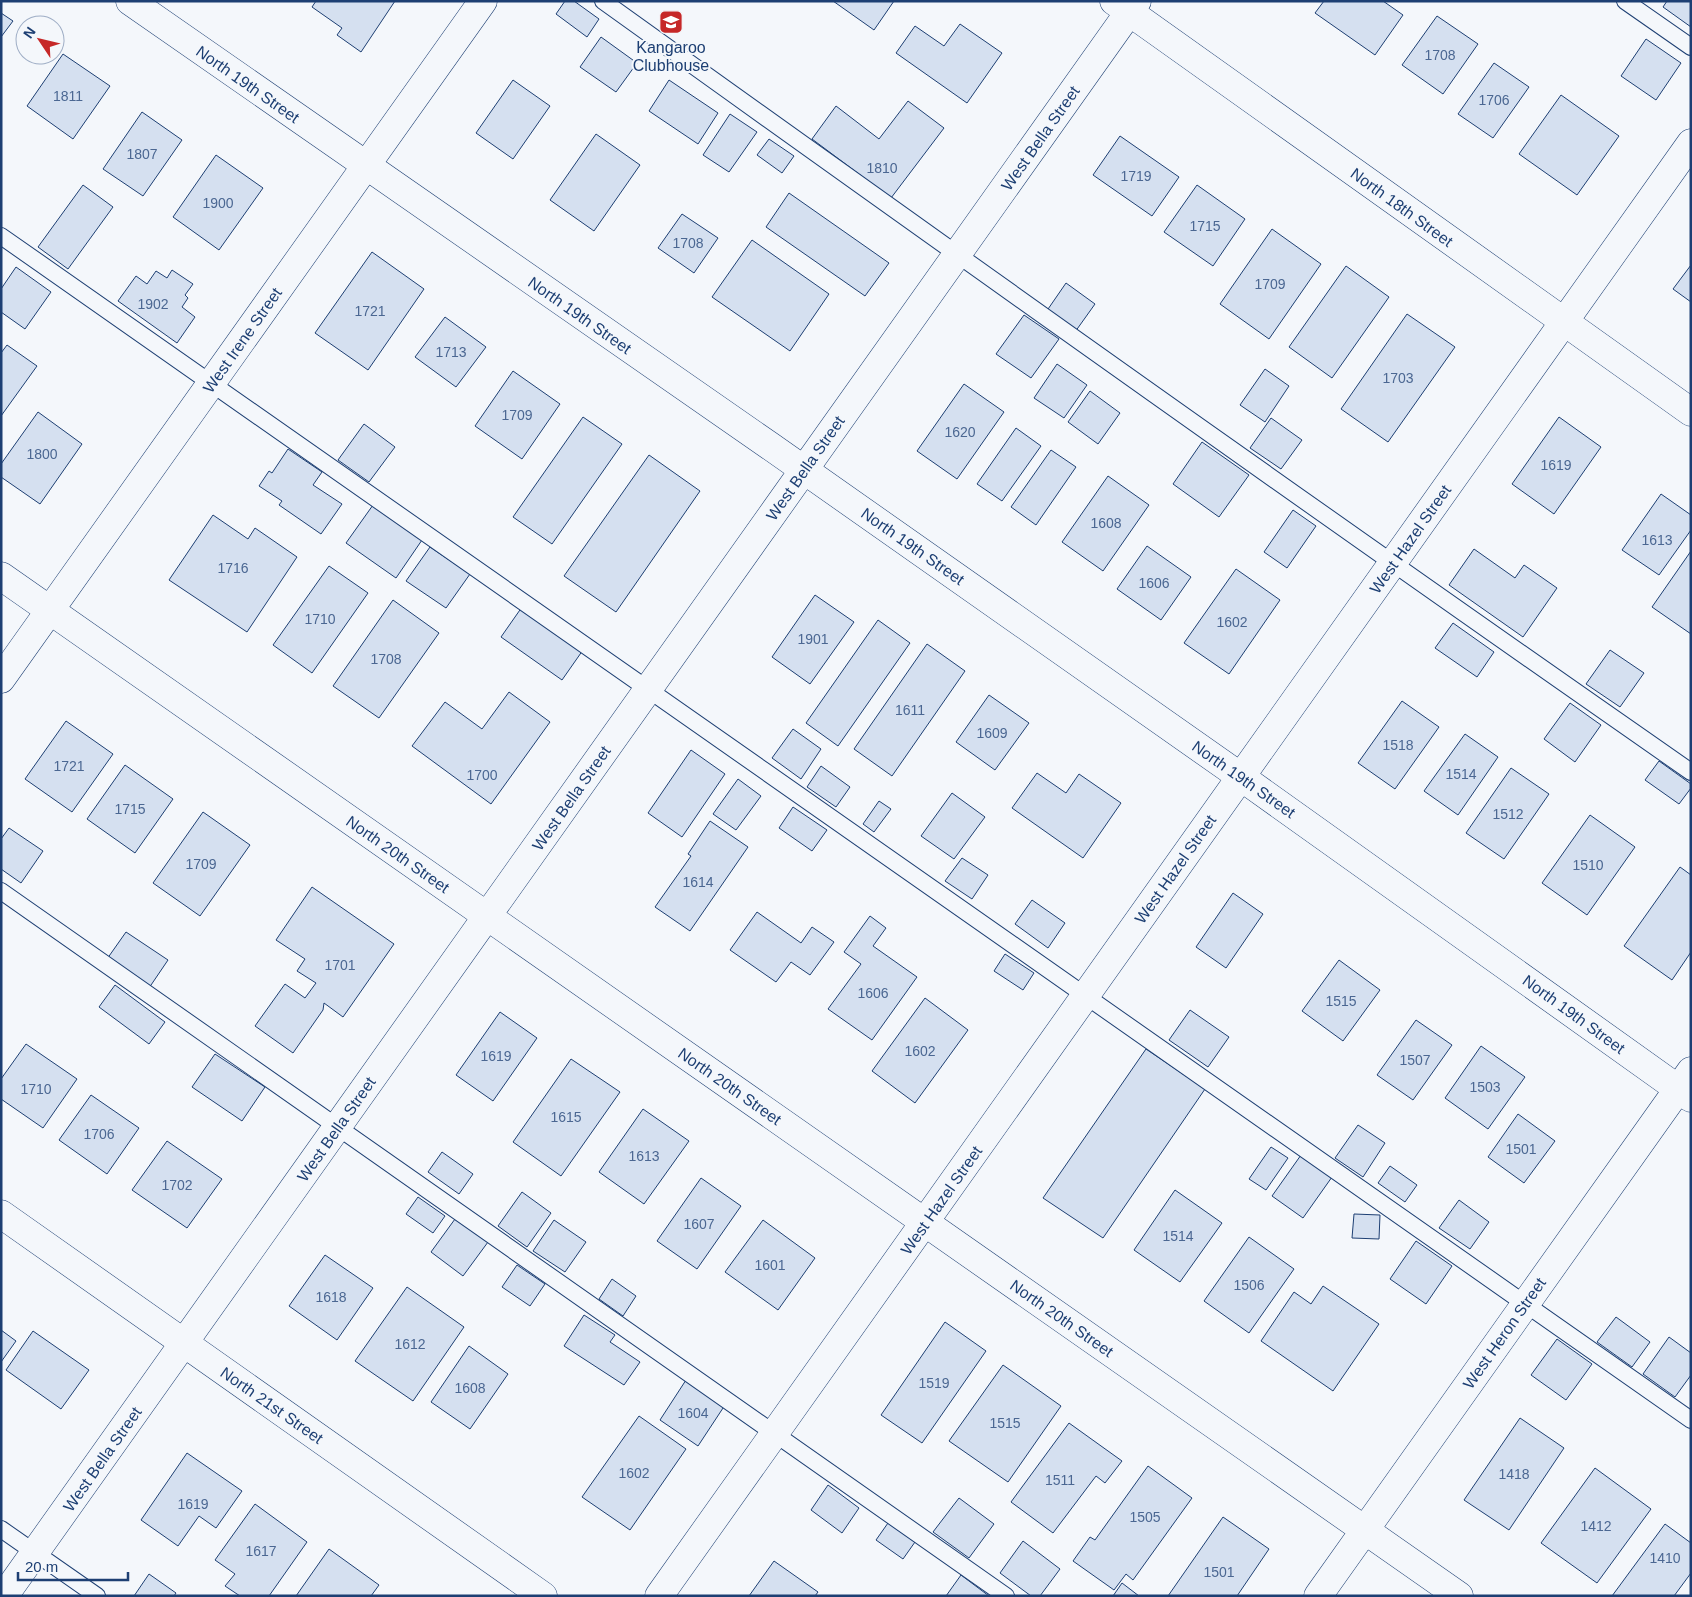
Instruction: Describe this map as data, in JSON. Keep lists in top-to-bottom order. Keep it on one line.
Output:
{"streets":{"street":["North 19th Street","West Bella Street","North 18th Street","West Irene Street","West Hazel Street","North 20th Street","West Heron Street","North 21st Street"]},"crossings":[["North 19th Street","West Bella Street"],["North 19th Street","West Irene Street"],["North 19th Street","West Hazel Street"],["North 19th Street","West Heron Street"],["West Bella Street","North 18th Street"],["West Bella Street","North 20th Street"],["West Bella Street","North 21st Street"],["North 18th Street","West Hazel Street"],["West Irene Street","North 20th Street"],["West Hazel Street","North 20th Street"],["North 20th Street","West Heron Street"]],"places":{"school or university":["Kangaroo Clubhouse"]},"house_numbers":["1708","1811","1706","1807","1810","1719","1900","1715","1708","1709","1902","1721","1713","1703","1709","1620","1800","1619","1608","1613","1716","1606","1710","1602","1901","1708","1611","1609","1518","1721","1514","1700","1715","1512","1709","1510","1614","1701","1606","1515","1602","1619","1507","1503","1710","1615","1706","1501","1613","1702","1607","1514","1601","1506","1618","1612","1519","1608","1604","1515","1602","1418","1511","1619","1505","1412","1617","1410","1501"],"scale_bar":"20 m","north":"top left"}
